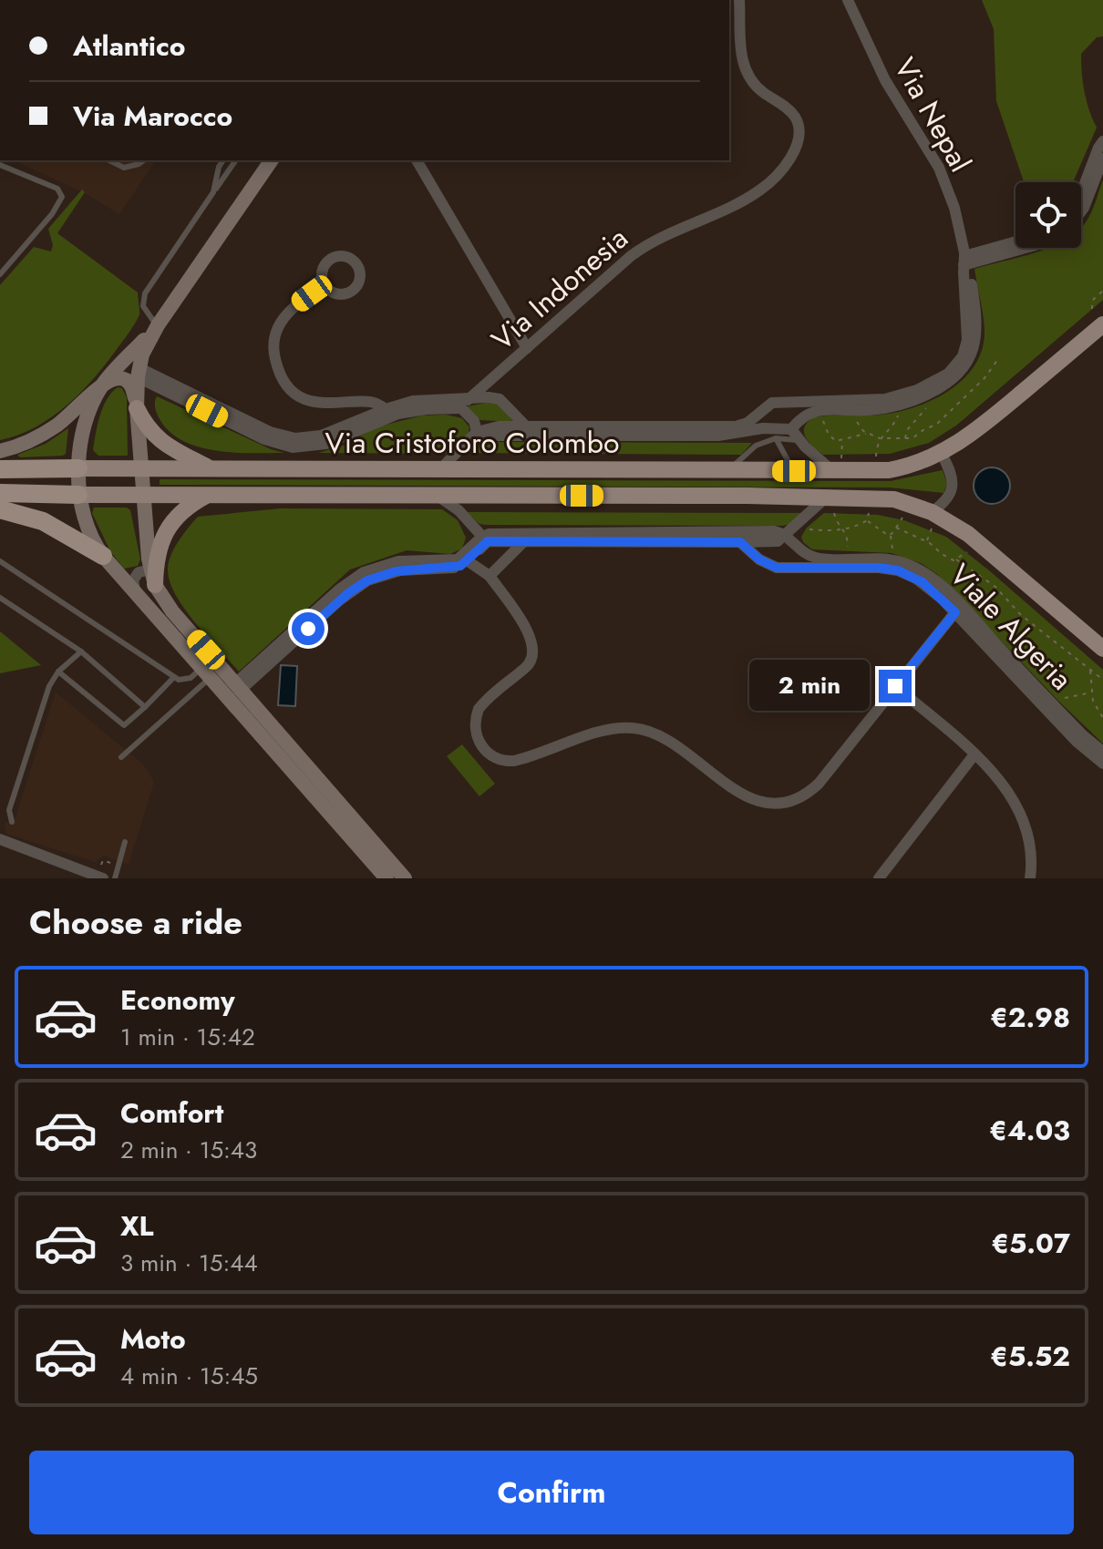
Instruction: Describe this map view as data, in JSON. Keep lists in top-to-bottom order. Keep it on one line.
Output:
{"streets":{"highway":["Via Cristoforo Colombo"],"street":["Via Nepal","Via Indonesia","Viale Algeria"]},"page":{"banner":["Atlantico","Via Marocco"],"bubble":"2 min","heading":"Choose a ride","list":[{"name":"Economy","note":"1 min · 15:42","value":"€2.98"},{"name":"Comfort","note":"2 min · 15:43","value":"€4.03"},{"name":"XL","note":"3 min · 15:44","value":"€5.07"},{"name":"Moto","note":"4 min · 15:45","value":"€5.52"}],"buttons":"Confirm"}}
